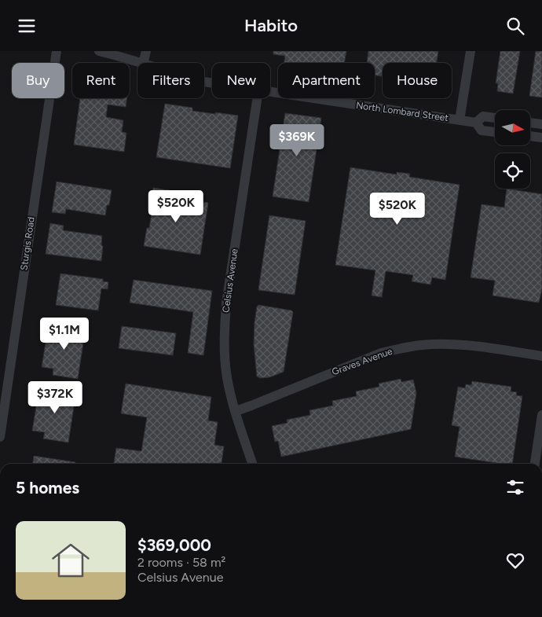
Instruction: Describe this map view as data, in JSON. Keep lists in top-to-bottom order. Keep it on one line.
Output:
{"streets":{"street":["North Lombard Street","Sturgis Road","Celsius Avenue","Graves Avenue"]},"crossings":[["Celsius Avenue","Graves Avenue"]],"north":"right","page":{"header":"Habito","chip":["Buy","Rent","Filters","New","Apartment","House"],"price":["$369K","$520K","$520K","$1.1M","$372K"],"heading":"5 homes","list":[{"name":"$369,000","note":"2 rooms · 58 m² · Celsius Avenue"}]}}
